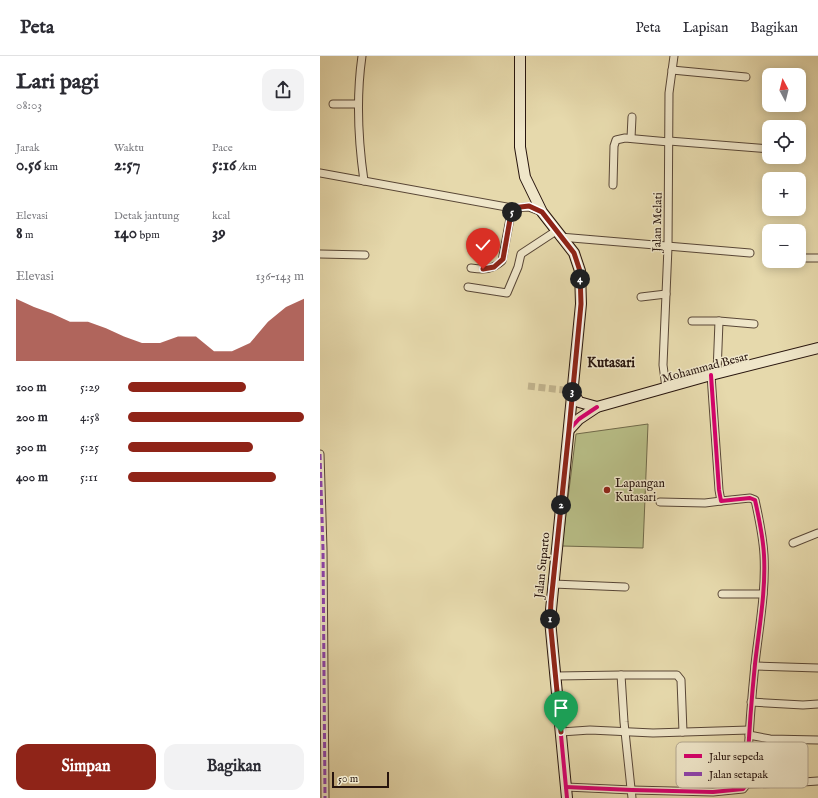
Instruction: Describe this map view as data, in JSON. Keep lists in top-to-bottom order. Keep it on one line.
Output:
{"streets":{"street":["Jalan Melati","Mohammad Besar","Jalan Suparto"]},"crossings":[["Jalan Melati","Mohammad Besar"]],"districts":["Kutasari"],"places":["Lapangan Kutasari"],"legend":["Jalur sepeda","Jalan setapak"],"scale_bar":"50 m","north":"top","page":{"header":"Peta","nav":["Peta","Lapisan","Bagikan"],"heading":["Lari pagi","08:03"],"map_buttons":["+","−"],"stats":[["Jarak","0.56 km"],["Waktu","2:57"],["Pace","5:16 /km"],["Elevasi","8 m"],["Detak jantung","140 bpm"],["kcal","39"]],"pins":["5","4","3","2","1"],"chart":["Elevasi","136–143 m"],"list":[{"name":"100 m","note":"5:29"},{"name":"200 m","note":"4:58"},{"name":"300 m","note":"5:25"},{"name":"400 m","note":"5:11"}],"buttons":["Simpan","Bagikan"],"scale":"50 m"}}
